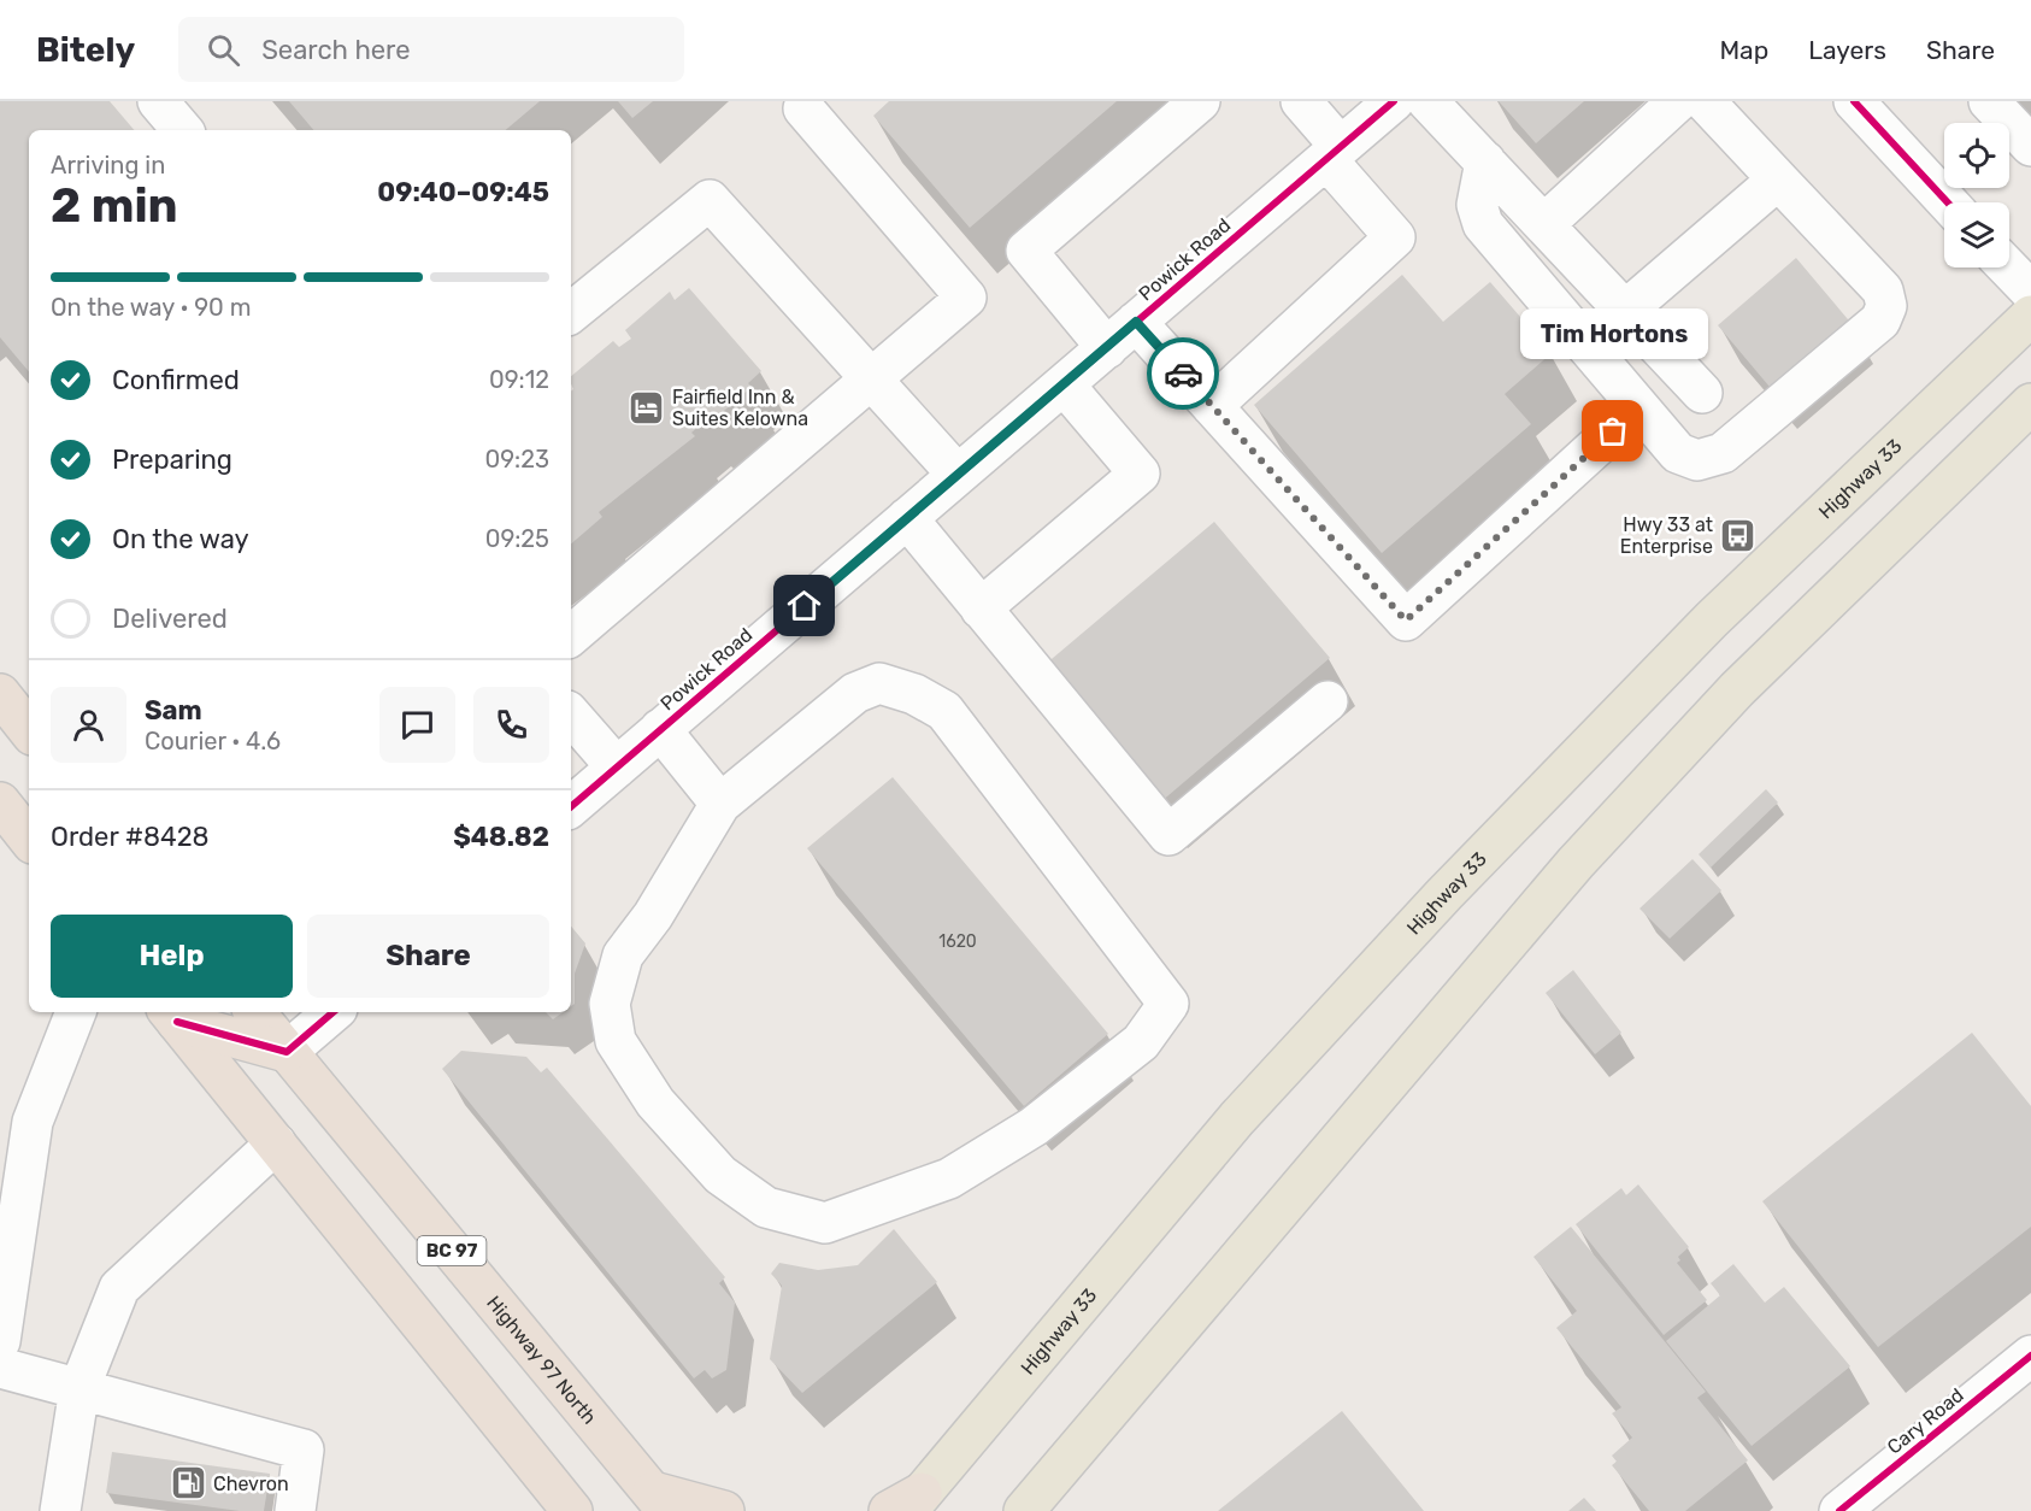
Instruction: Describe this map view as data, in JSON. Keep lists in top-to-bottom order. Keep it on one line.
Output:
{"streets":{"highway":["BC 97","Highway 97 North"],"main road":["Highway 33"],"street":["Powick Road","Cary Road"]},"places":{"hotel":["Fairfield Inn & Suites Kelowna"],"other":["Tim Hortons"],"bus stop":["Hwy 33 at Enterprise"],"fuel station":["Chevron"]},"house_numbers":["1620"],"page":{"header":"Bitely","search":"Search here","nav":["Map","Layers","Share"],"heading":["2 min","Arriving in","09:40–09:45"],"panel":["Sam","Courier · 4.6","Order #8428","$48.82"],"bar":"On the way · 90 m","bubble":"Tim Hortons","list":[["Confirmed","09:12"],["Preparing","09:23"],["On the way","09:25"],"Delivered"],"buttons":["Help","Share"]}}
